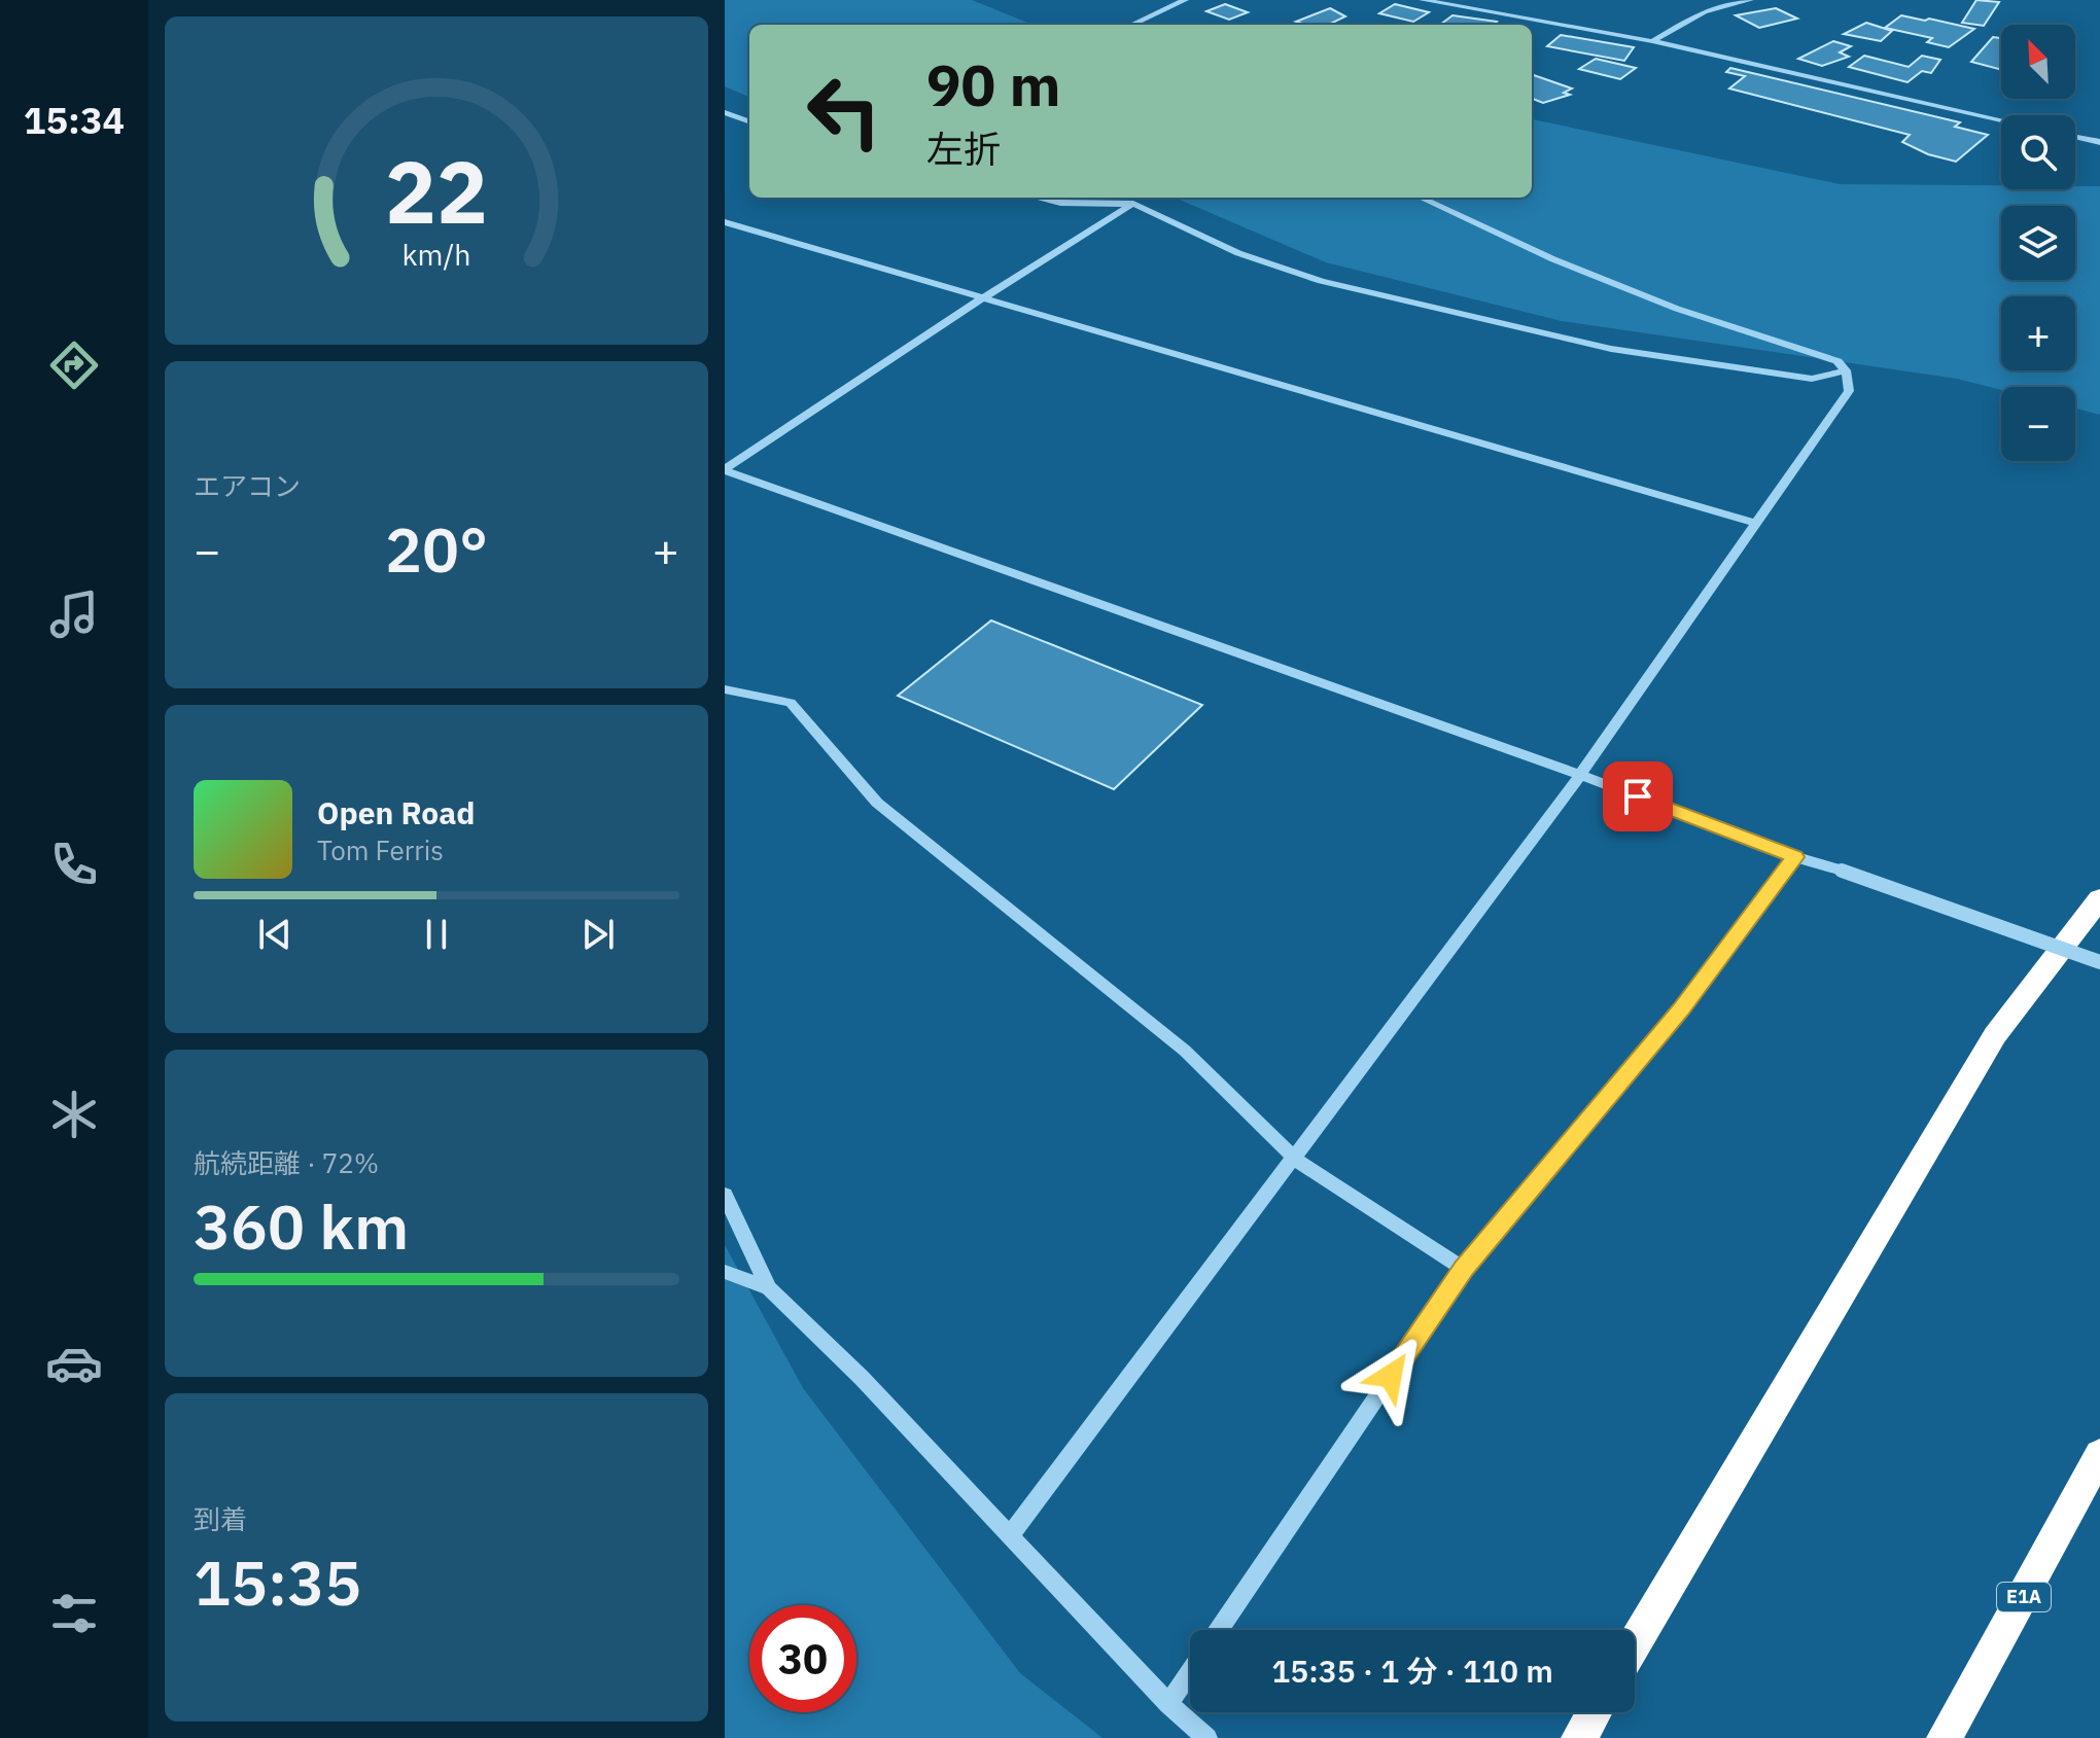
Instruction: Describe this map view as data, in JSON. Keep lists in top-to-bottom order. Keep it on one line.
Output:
{"streets":{"highway":["E1A"]},"north":"top left","page":{"tabs":"15:34","map_buttons":["+","−"],"turn":["90 m","左折"],"tile":["エアコン",["航続距離 · 72%","360 km"],["到着","15:35"]],"heat":["−","20°","+"],"song":["Open Road","Tom Ferris"],"limit":"30","trip":"15:35 · 1 分 · 110 m","gauge":["22","km/h"]}}
